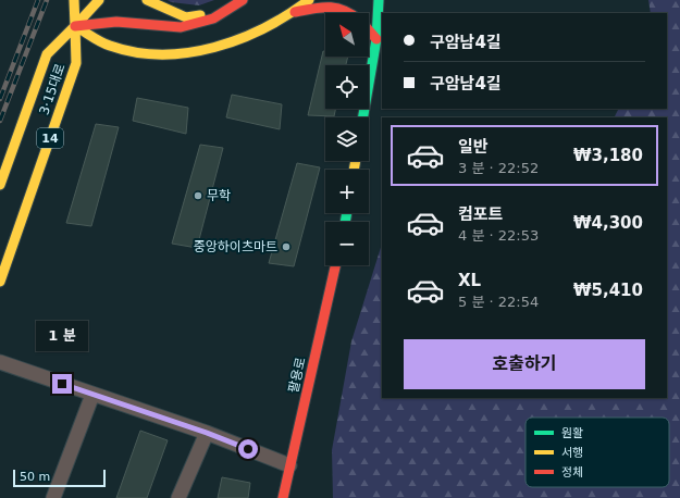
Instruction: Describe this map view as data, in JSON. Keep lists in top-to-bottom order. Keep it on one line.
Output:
{"streets":{"main road":["3·15대로","14","팔용로"]},"places":["무학","중앙하이츠마트"],"legend":["원활","서행","정체"],"scale_bar":"50 m","north":"top left","page":{"map_buttons":["+","−"],"banner":["구암남4길","구암남4길"],"list":[{"name":"일반","note":"3 분 · 22:52","value":"₩3,180"},{"name":"컴포트","note":"4 분 · 22:53","value":"₩4,300"},{"name":"XL","note":"5 분 · 22:54","value":"₩5,410"}],"bubble":"1 분","buttons":"호출하기","scale":"50 m"}}
